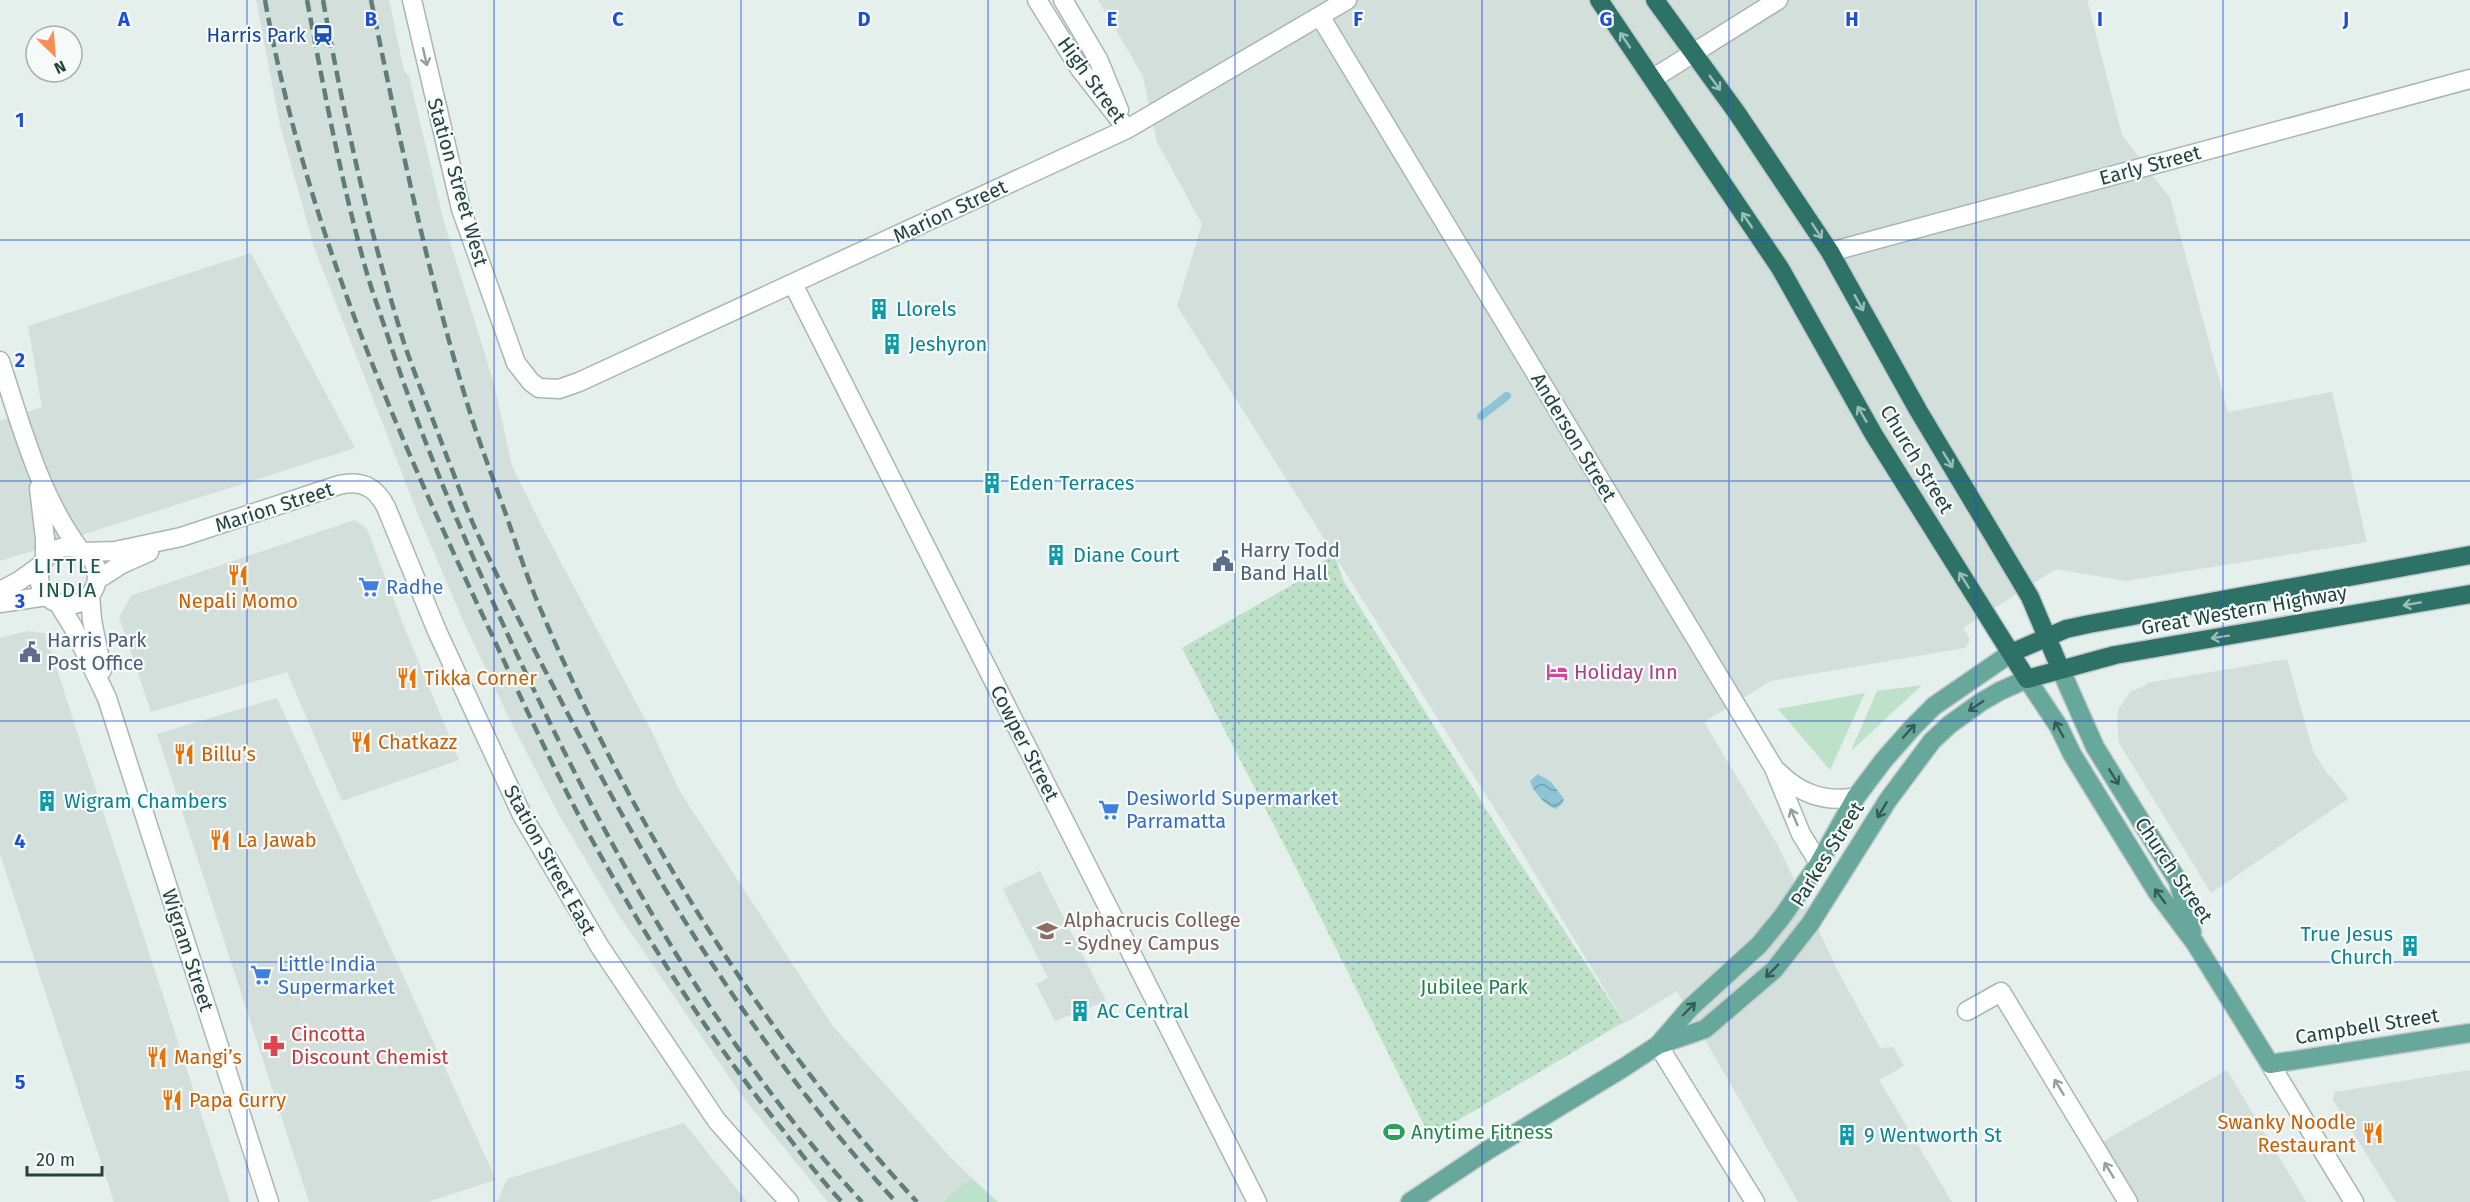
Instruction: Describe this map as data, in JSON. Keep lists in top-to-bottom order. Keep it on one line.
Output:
{"streets":{"highway":["Church Street","Great Western Highway"],"main road":["Parkes Street","Campbell Street"],"street":["High Street","Early Street","Station Street West","Marion Street","Anderson Street","Cowper Street","Station Street East","Wigram Street"]},"crossings":[["High Street","Marion Street"],["Early Street","Church Street"],["Station Street West","Marion Street"],["Marion Street","Anderson Street"],["Marion Street","Cowper Street"],["Marion Street","Station Street East"],["Marion Street","Wigram Street"],["Anderson Street","Parkes Street"],["Church Street","Great Western Highway"],["Church Street","Parkes Street"],["Church Street","Campbell Street"],["Great Western Highway","Parkes Street"]],"one_way":["Station Street West"],"districts":["LITTLE INDIA"],"parks":["Jubilee Park"],"places":{"station":["Harris Park"],"building":["Llorels","Jeshyron","Eden Terraces","Diane Court","Wigram Chambers","True Jesus Church","AC Central","9 Wentworth St"],"public building":["Harry Todd Band Hall","Harris Park Post Office"],"restaurant":["Nepali Momo","Tikka Corner","Chatkazz","Billu’s","La Jawab","Mangi’s","Papa Curry","Swanky Noodle Restaurant"],"supermarket":["Radhe","Desiworld Supermarket Parramatta","Little India Supermarket"],"hotel":["Holiday Inn"],"school or university":["Alphacrucis College - Sydney Campus"],"pharmacy":["Cincotta Discount Chemist"],"sports":["Anytime Fitness"]},"scale_bar":"20 m","north":"bottom right","grid":{"columns":["A","B","C","D","E","F","G","H","I","J"],"rows":["1","2","3","4","5"]}}
